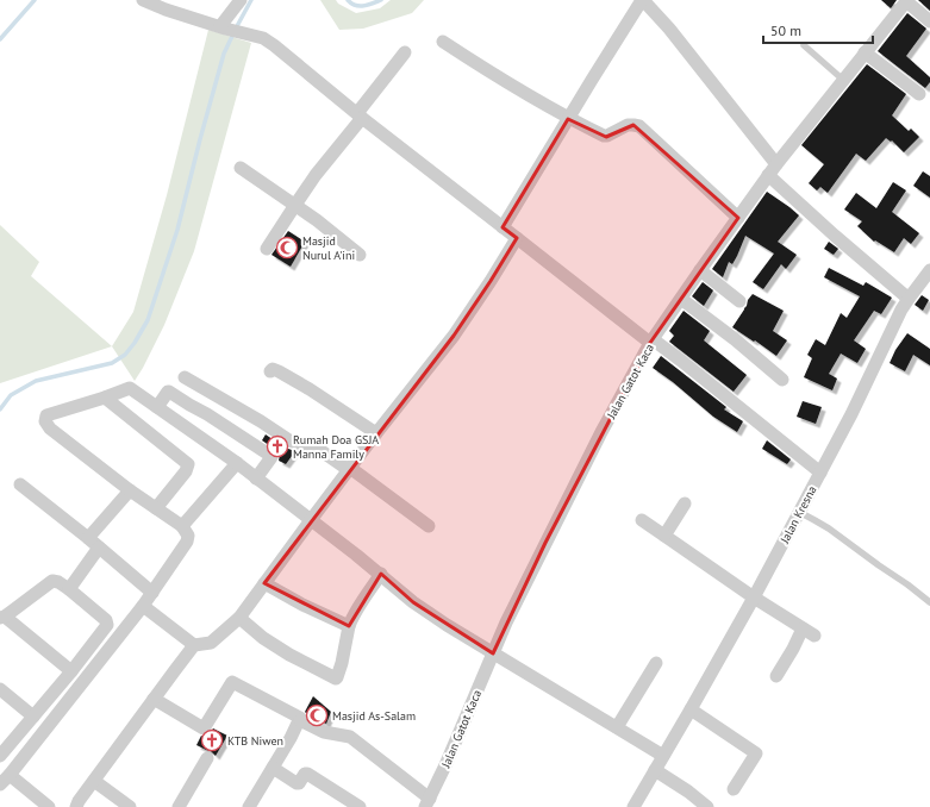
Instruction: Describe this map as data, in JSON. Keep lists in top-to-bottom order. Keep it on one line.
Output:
{"streets":{"street":["Jalan Gatot Kaca","Jalan Kresna"]},"places":{"mosque":["Masjid Nurul A'ini","Masjid As-Salam"],"church":["Rumah Doa GSJA Manna Family","KTB Niwen"]},"scale_bar":"50 m"}
